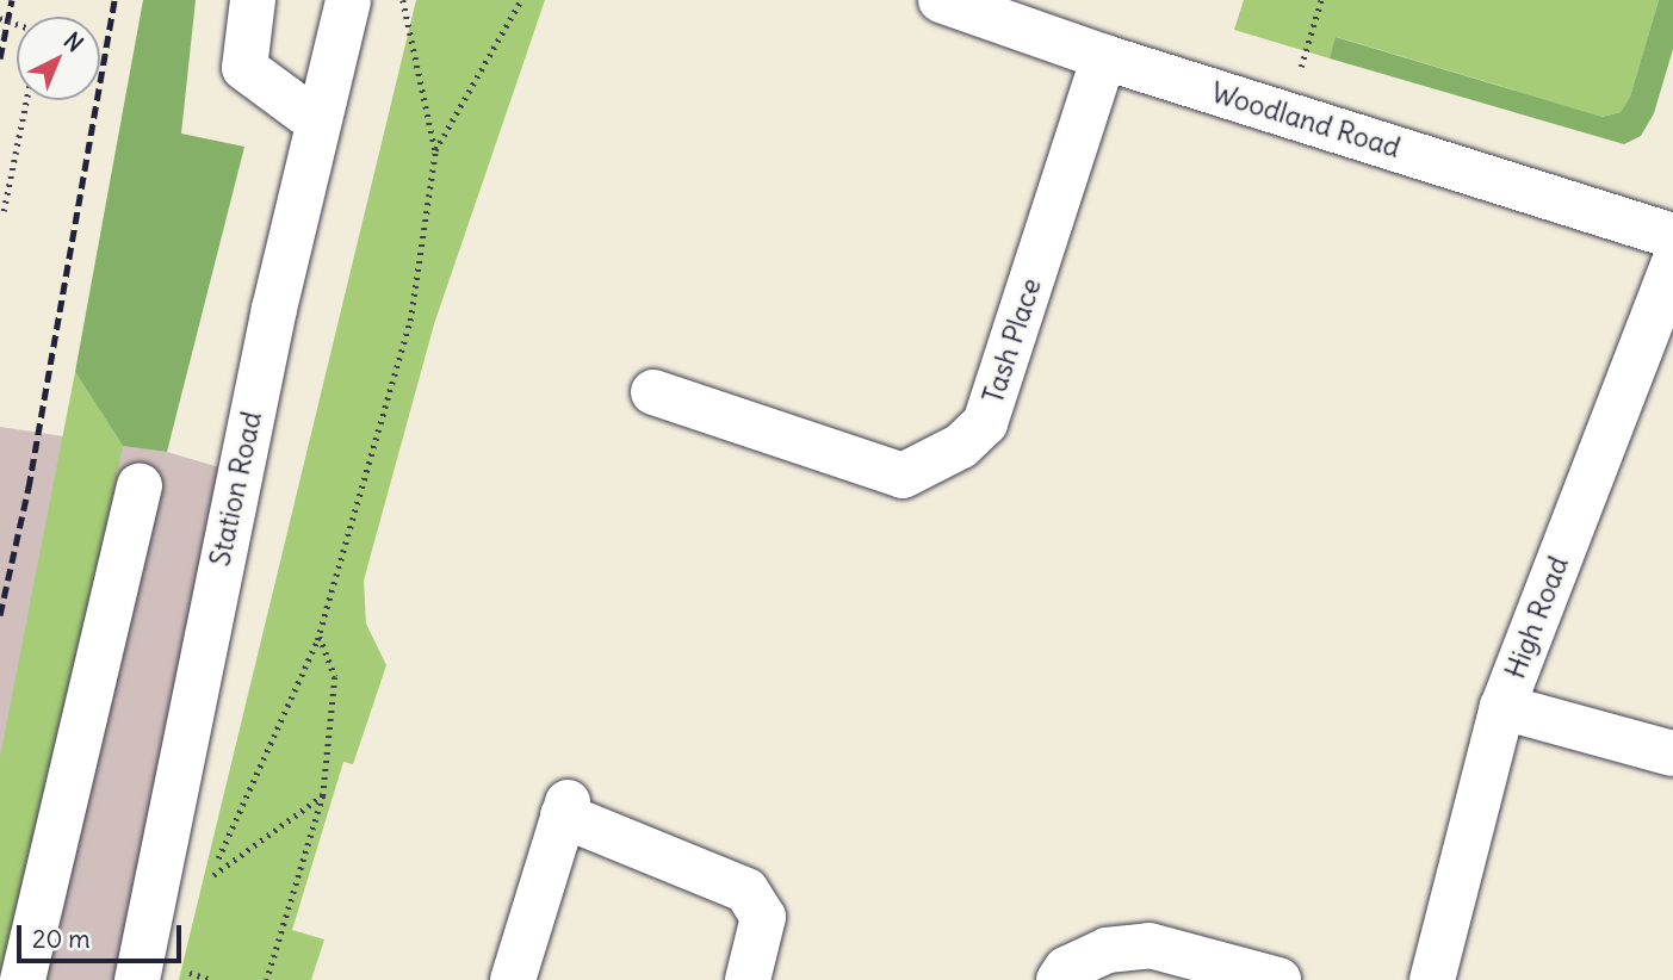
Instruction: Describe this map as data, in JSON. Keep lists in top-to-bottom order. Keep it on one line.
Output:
{"streets":{"street":["Woodland Road","Tash Place","Station Road","High Road"]},"crossings":[["Woodland Road","Tash Place"]],"scale_bar":"20 m","north":"top right"}
